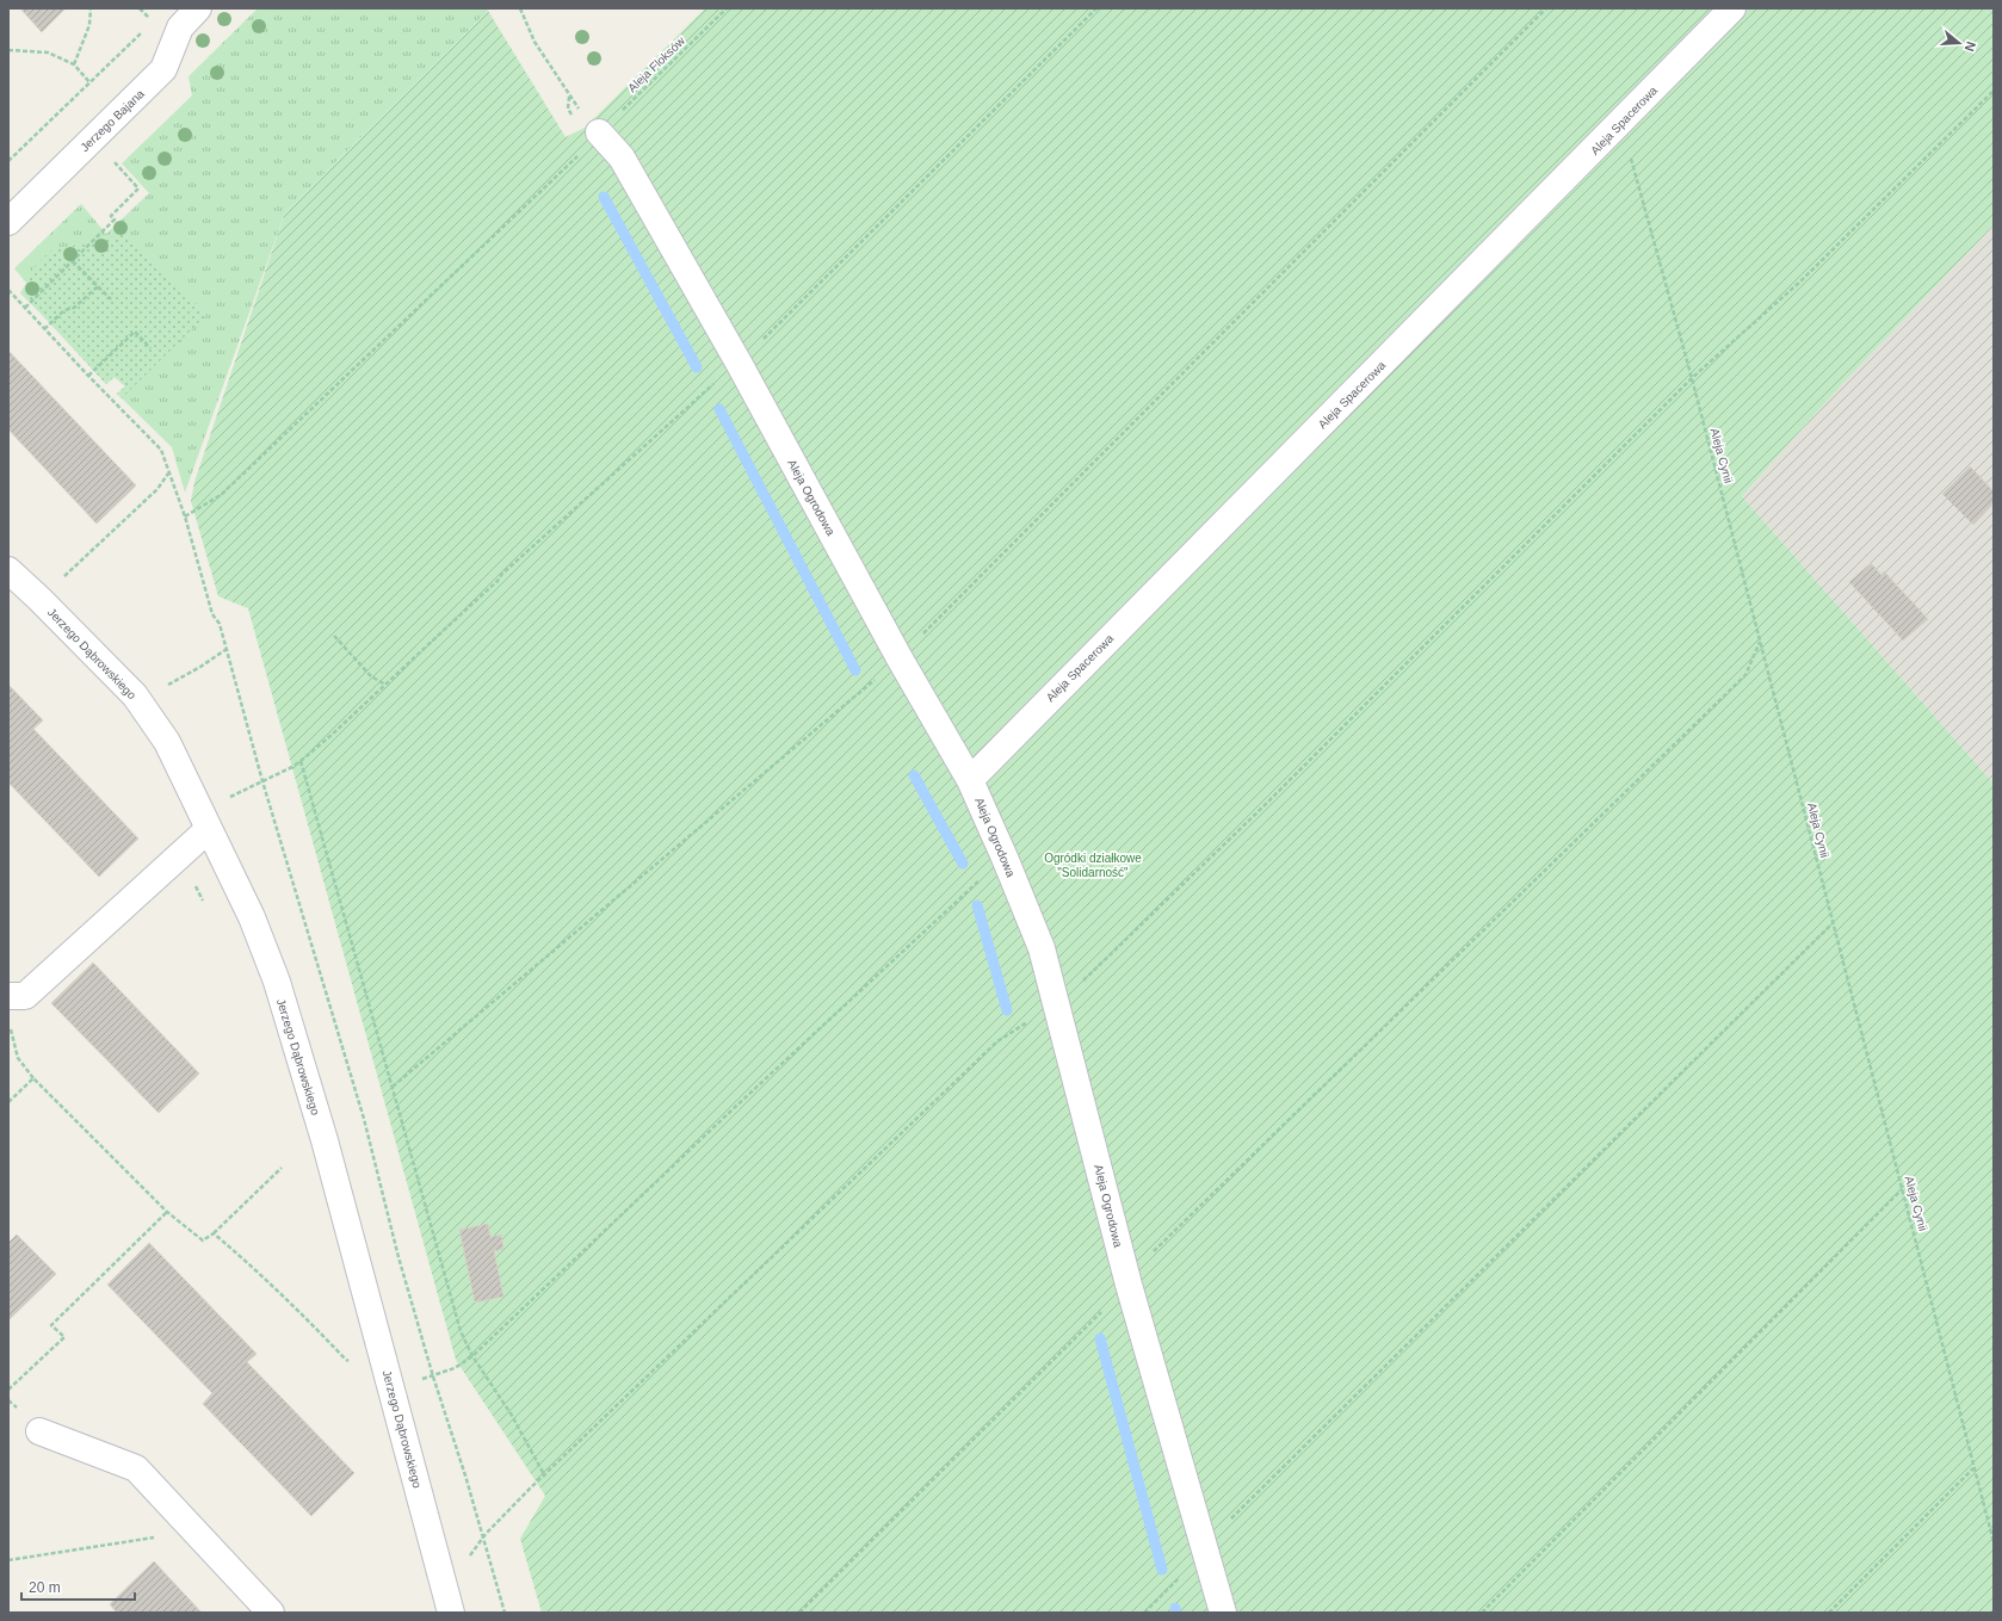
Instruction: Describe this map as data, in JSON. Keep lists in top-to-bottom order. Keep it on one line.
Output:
{"streets":{"street":["Jerzego Bajana","Aleja Spacerowa","Aleja Ogrodowa","Jerzego Dąbrowskiego"],"path":["Aleja Floksów","Aleja Cynii"]},"crossings":[["Aleja Floksów","Aleja Ogrodowa"],["Aleja Spacerowa","Aleja Cynii"],["Aleja Spacerowa","Aleja Ogrodowa"]],"parks":["Ogródki działkowe \"Solidarność\""],"scale_bar":"20 m","north":"right"}
